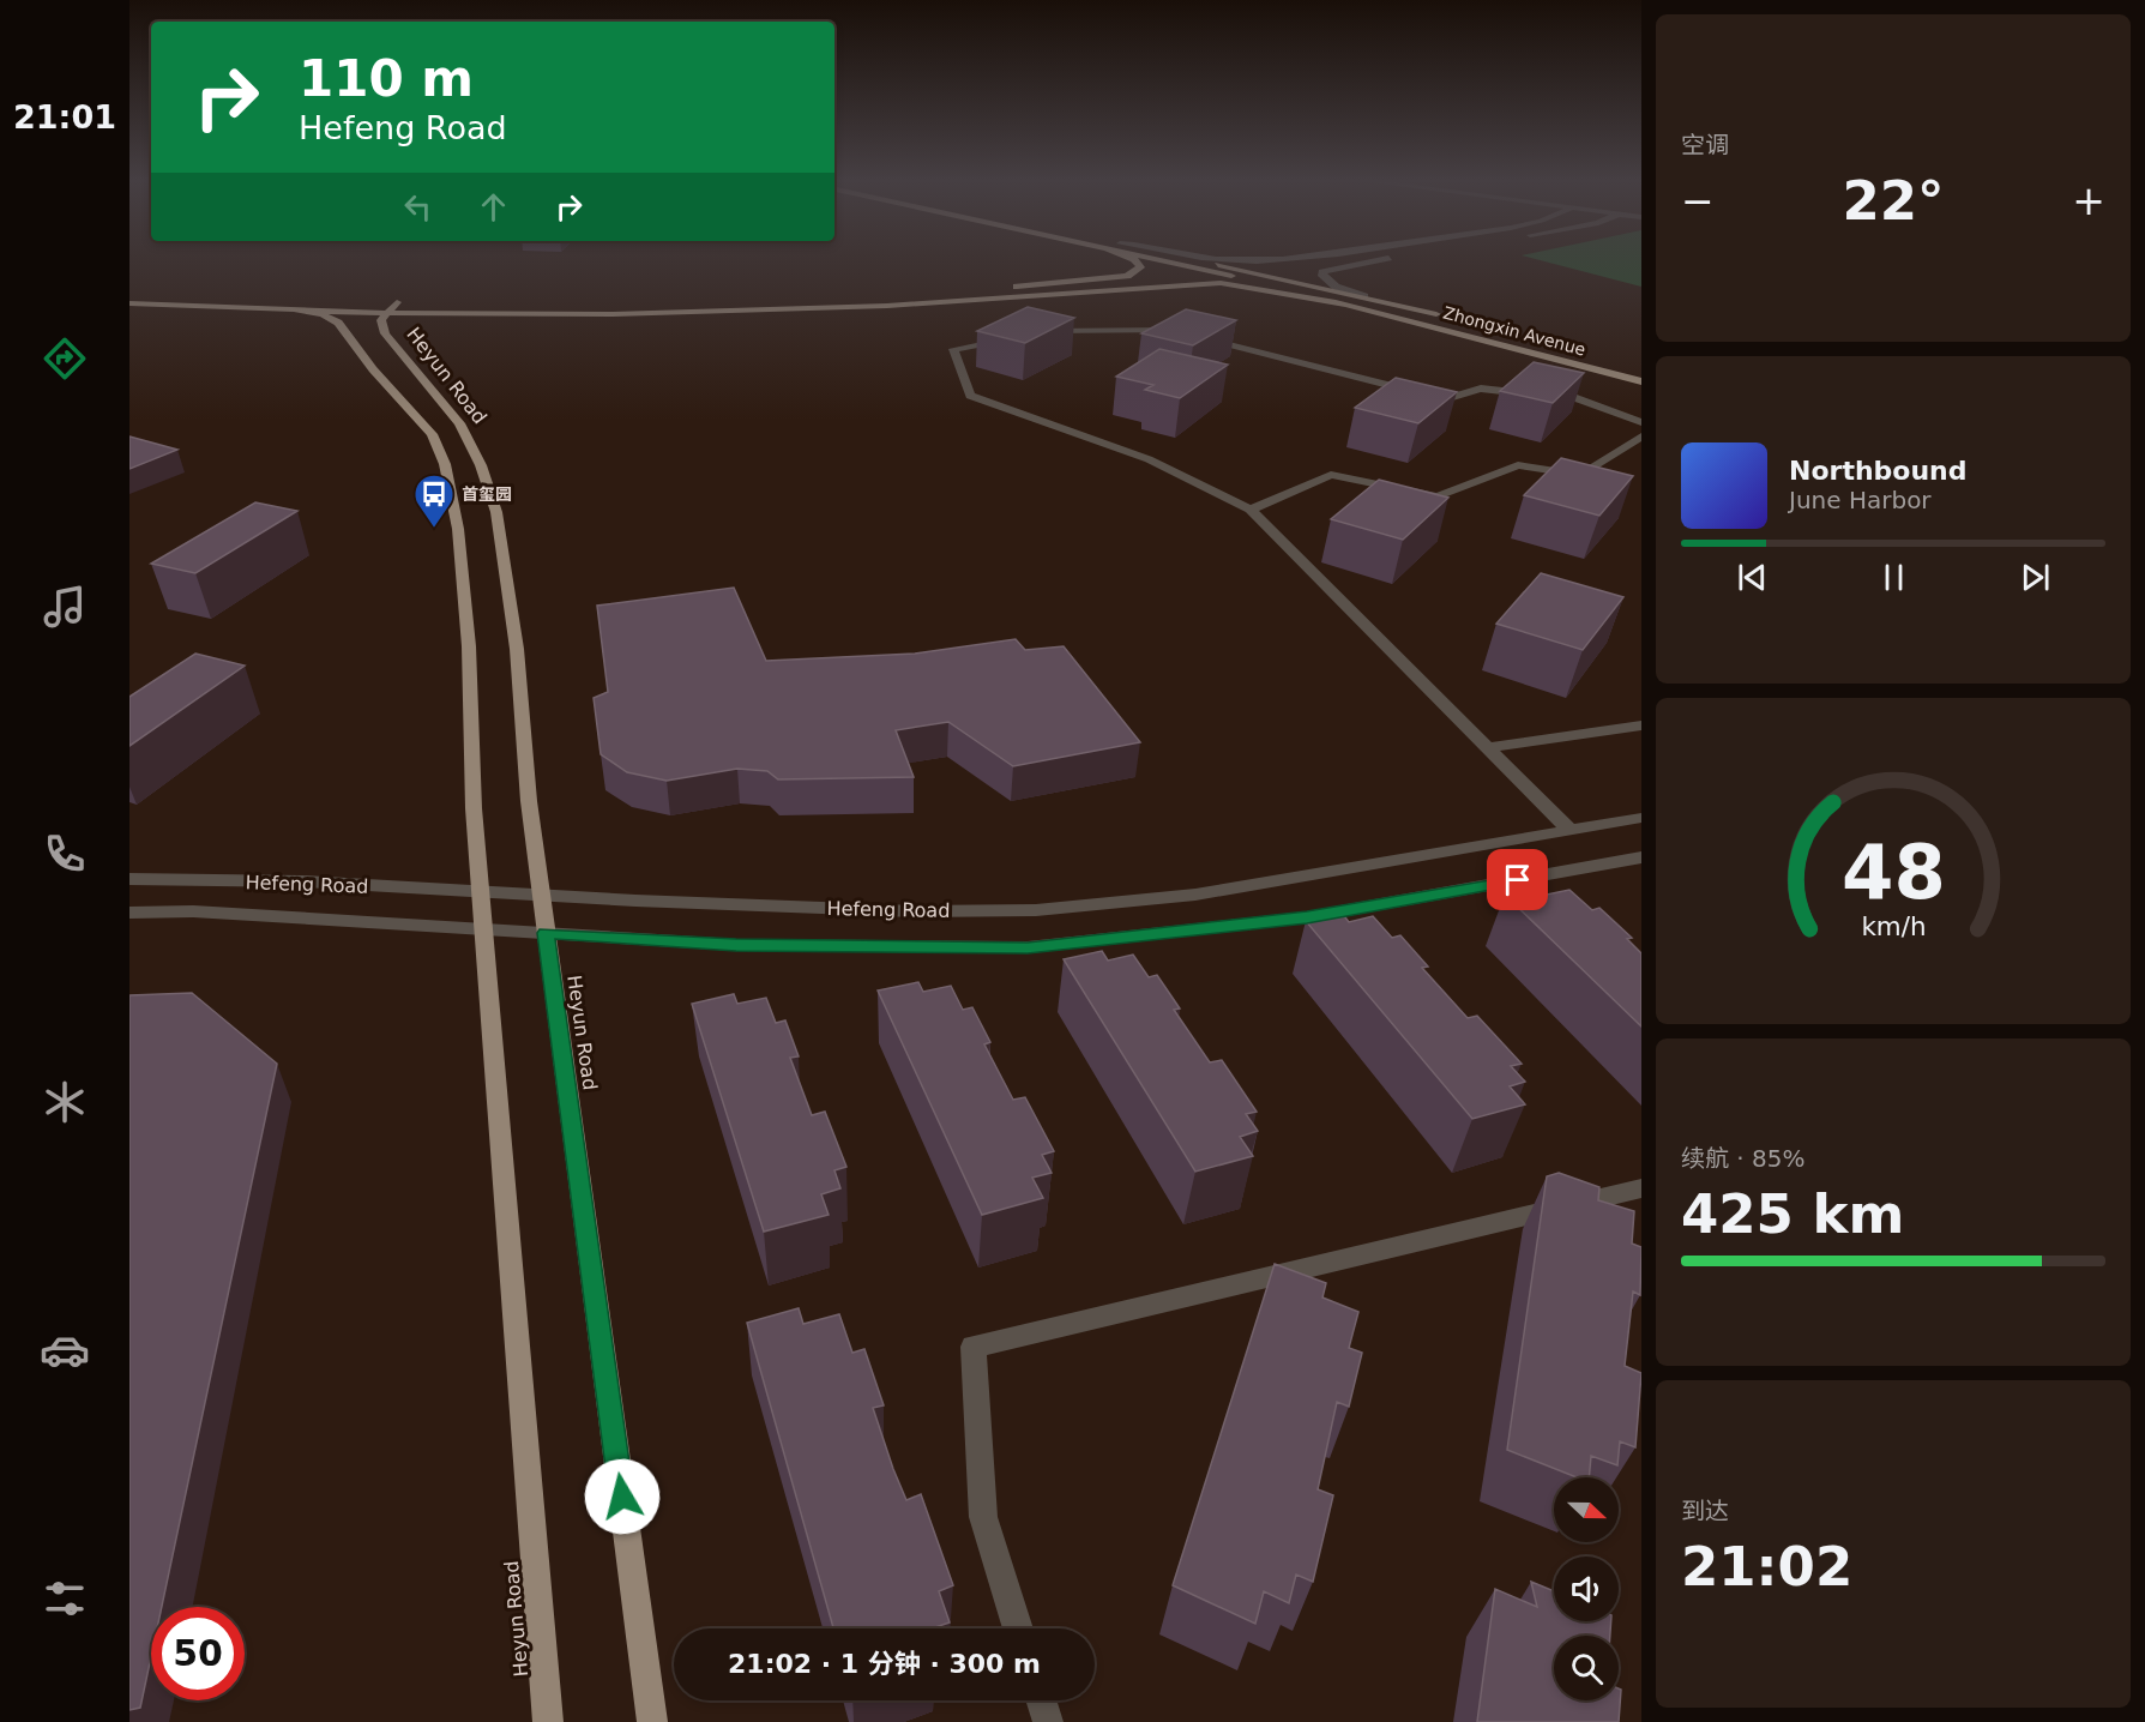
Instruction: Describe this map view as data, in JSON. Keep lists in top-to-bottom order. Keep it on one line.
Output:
{"streets":{"main road":["Zhongxin Avenue","Heyun Road"],"street":["Hefeng Road"]},"crossings":[["Heyun Road","Hefeng Road"]],"places":{"bus stop":["首玺园"]},"north":"right","page":{"tabs":"21:01","tile":["空调",["续航 · 85%","425 km"],["到达","21:02"]],"turn":["110 m","Hefeng Road"],"heat":["−","22°","+"],"song":["Northbound","June Harbor"],"limit":"50","trip":"21:02 · 1 分钟 · 300 m","gauge":["48","km/h"]}}
